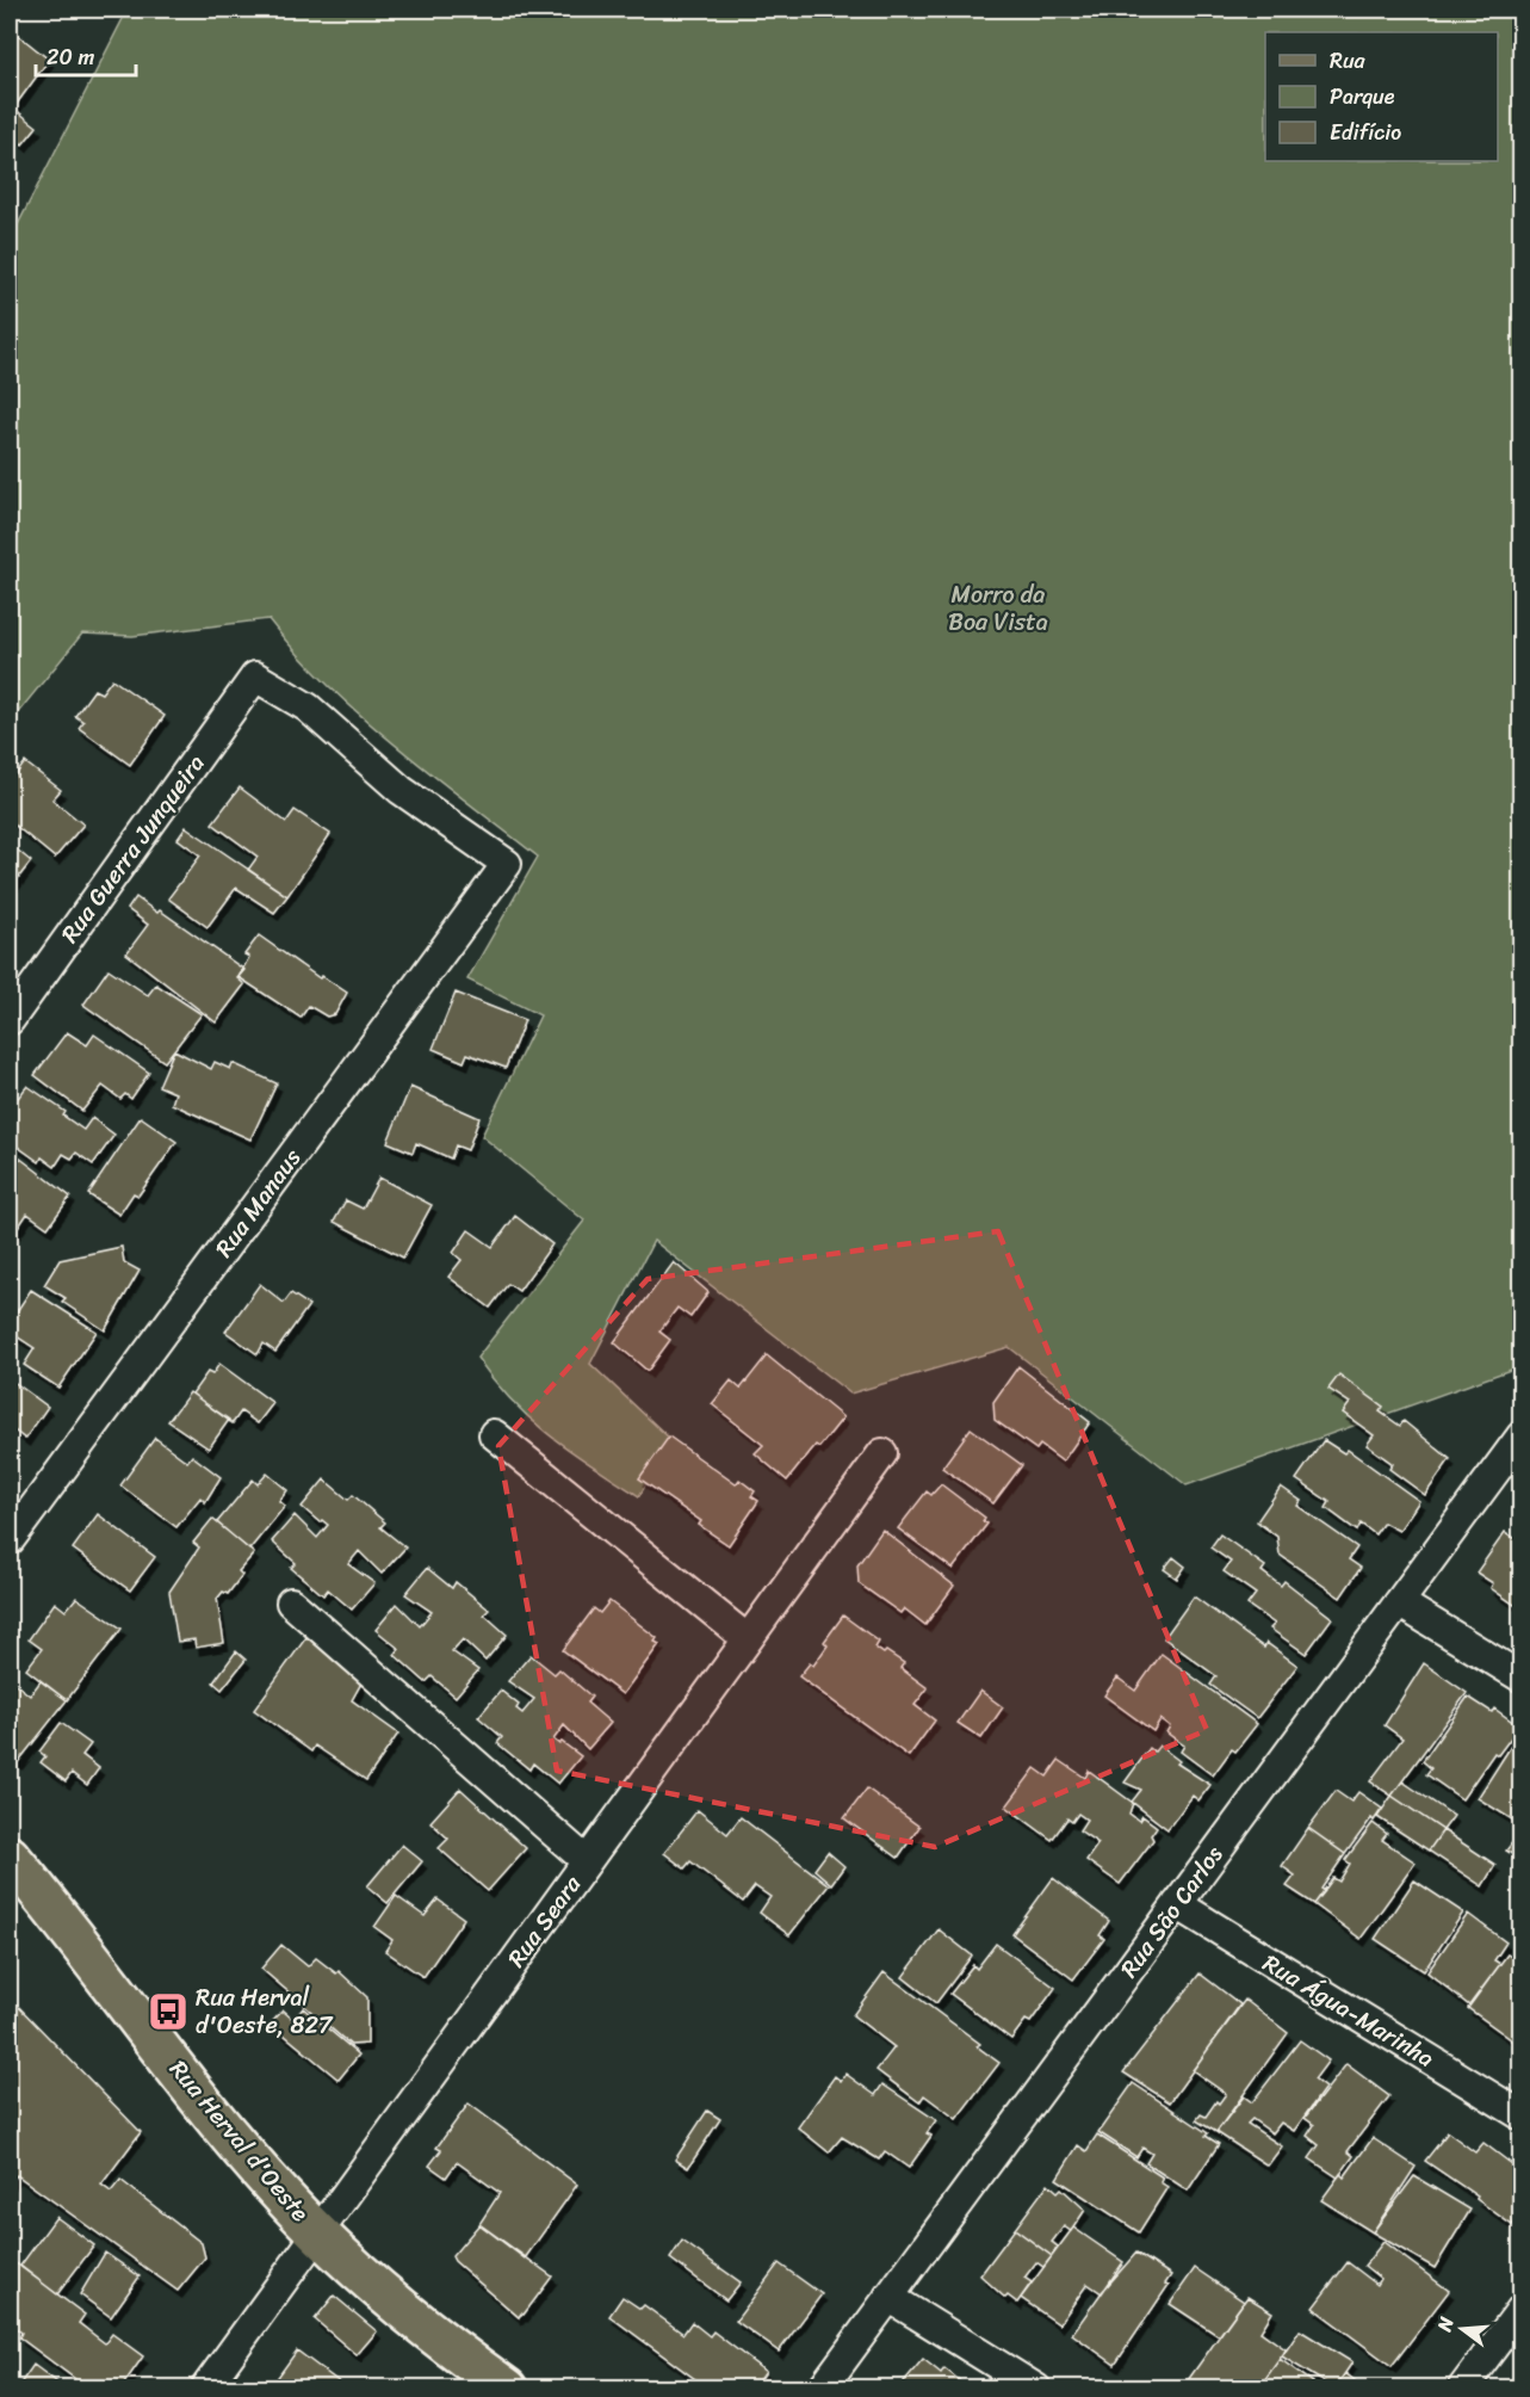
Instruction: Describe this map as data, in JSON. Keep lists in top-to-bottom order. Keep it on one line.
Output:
{"streets":{"main road":["Rua Herval d'Oeste"],"street":["Rua Guerra Junqueira","Rua Manaus","Rua São Carlos","Rua Seara","Rua Água-Marinha"]},"crossings":[["Rua Guerra Junqueira","Rua Manaus"],["Rua São Carlos","Rua Água-Marinha"],["Rua Seara","Rua Herval d'Oeste"]],"parks":["Morro da Boa Vista"],"places":{"bus stop":["Rua Herval d'Oeste, 827"]},"legend":["Rua","Parque","Edifício"],"scale_bar":"20 m","north":"left"}
